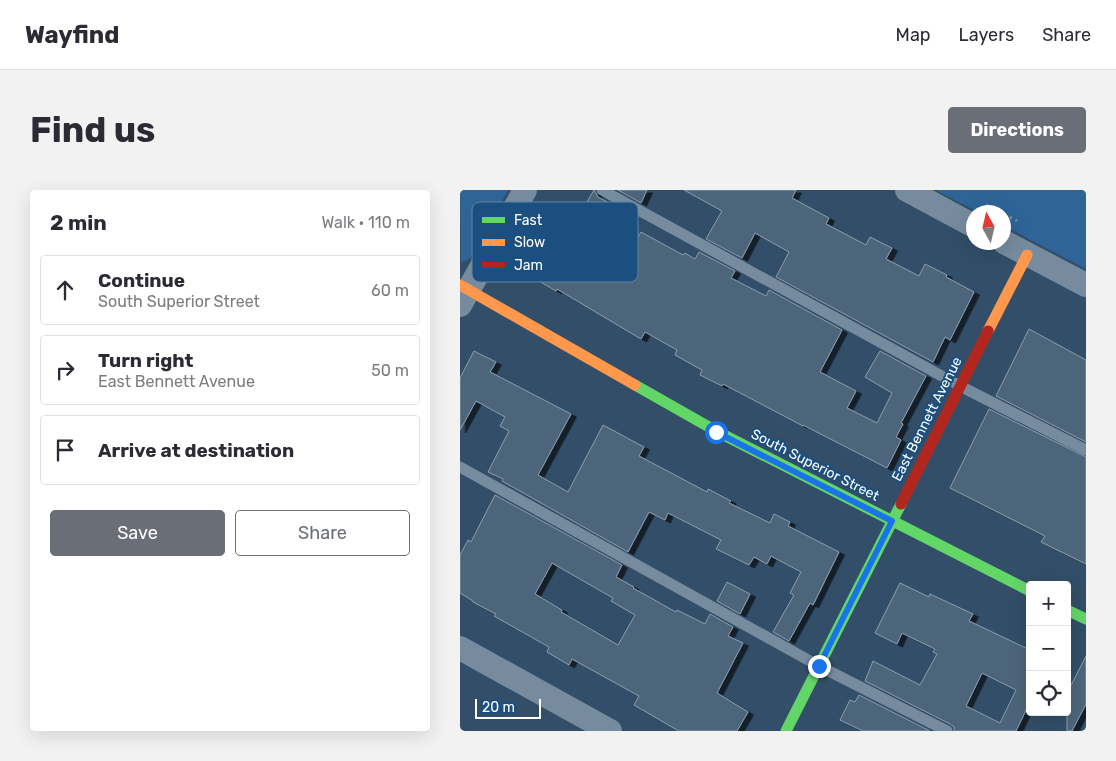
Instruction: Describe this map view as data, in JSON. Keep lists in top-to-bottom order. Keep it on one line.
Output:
{"streets":{"street":["East Bennett Avenue","South Superior Street"]},"crossings":[["East Bennett Avenue","South Superior Street"]],"legend":["Fast","Slow","Jam"],"scale_bar":"20 m","north":"top","page":{"header":"Wayfind","nav":["Map","Layers","Share"],"buttons":["Directions",["Save","Share"]],"title":"Find us","heading":["2 min","Walk · 110 m"],"list":[["Continue","South Superior Street","60 m"],["Turn right","East Bennett Avenue","50 m"],"Arrive at destination"],"map_buttons":["+","−"],"scale":"20 m"}}
